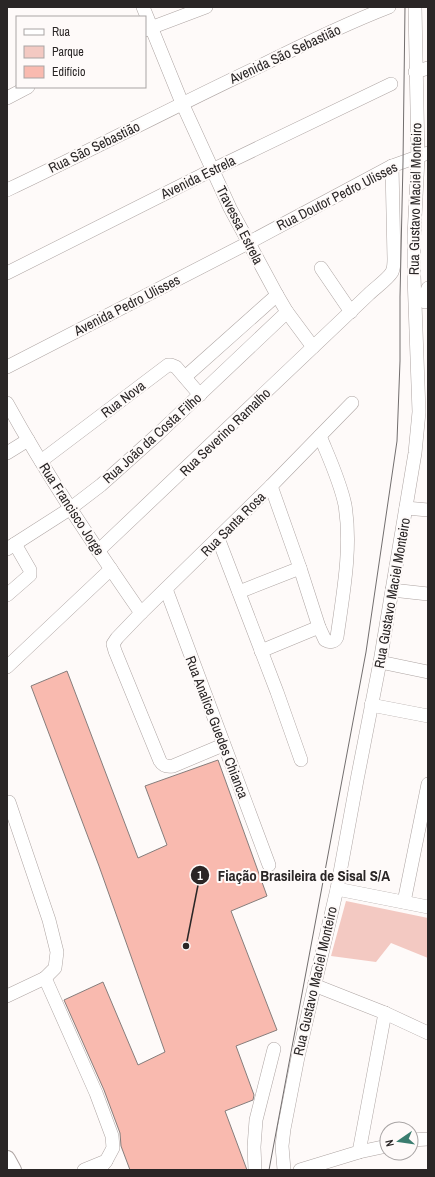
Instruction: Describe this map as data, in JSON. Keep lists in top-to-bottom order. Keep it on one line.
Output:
{"streets":{"street":["Avenida São Sebastião","Rua São Sebastião","Avenida Estrela","Rua Doutor Pedro Ulisses","Rua Gustavo Maciel Monteiro","Travessa Estrela","Avenida Pedro Ulisses","Rua Nova","Rua Severino Ramalho","Rua João da Costa Filho","Rua Francisco Jorge","Rua Santa Rosa","Rua Analice Guedes Chianca"]},"crossings":[["Avenida São Sebastião","Rua São Sebastião"],["Avenida São Sebastião","Travessa Estrela"],["Rua São Sebastião","Travessa Estrela"],["Avenida Estrela","Travessa Estrela"],["Rua Doutor Pedro Ulisses","Rua Gustavo Maciel Monteiro"],["Rua Doutor Pedro Ulisses","Travessa Estrela"],["Rua Doutor Pedro Ulisses","Avenida Pedro Ulisses"],["Rua Doutor Pedro Ulisses","Rua Severino Ramalho"],["Travessa Estrela","Avenida Pedro Ulisses"],["Travessa Estrela","Rua Severino Ramalho"],["Travessa Estrela","Rua João da Costa Filho"],["Rua Nova","Rua João da Costa Filho"],["Rua Nova","Rua Francisco Jorge"],["Rua Severino Ramalho","Rua Francisco Jorge"],["Rua João da Costa Filho","Rua Francisco Jorge"],["Rua Francisco Jorge","Rua Santa Rosa"],["Rua Santa Rosa","Rua Analice Guedes Chianca"]],"places":["Fiação Brasileira de Sisal S/A"],"legend":["Rua","Parque","Edifício"],"north":"left"}
